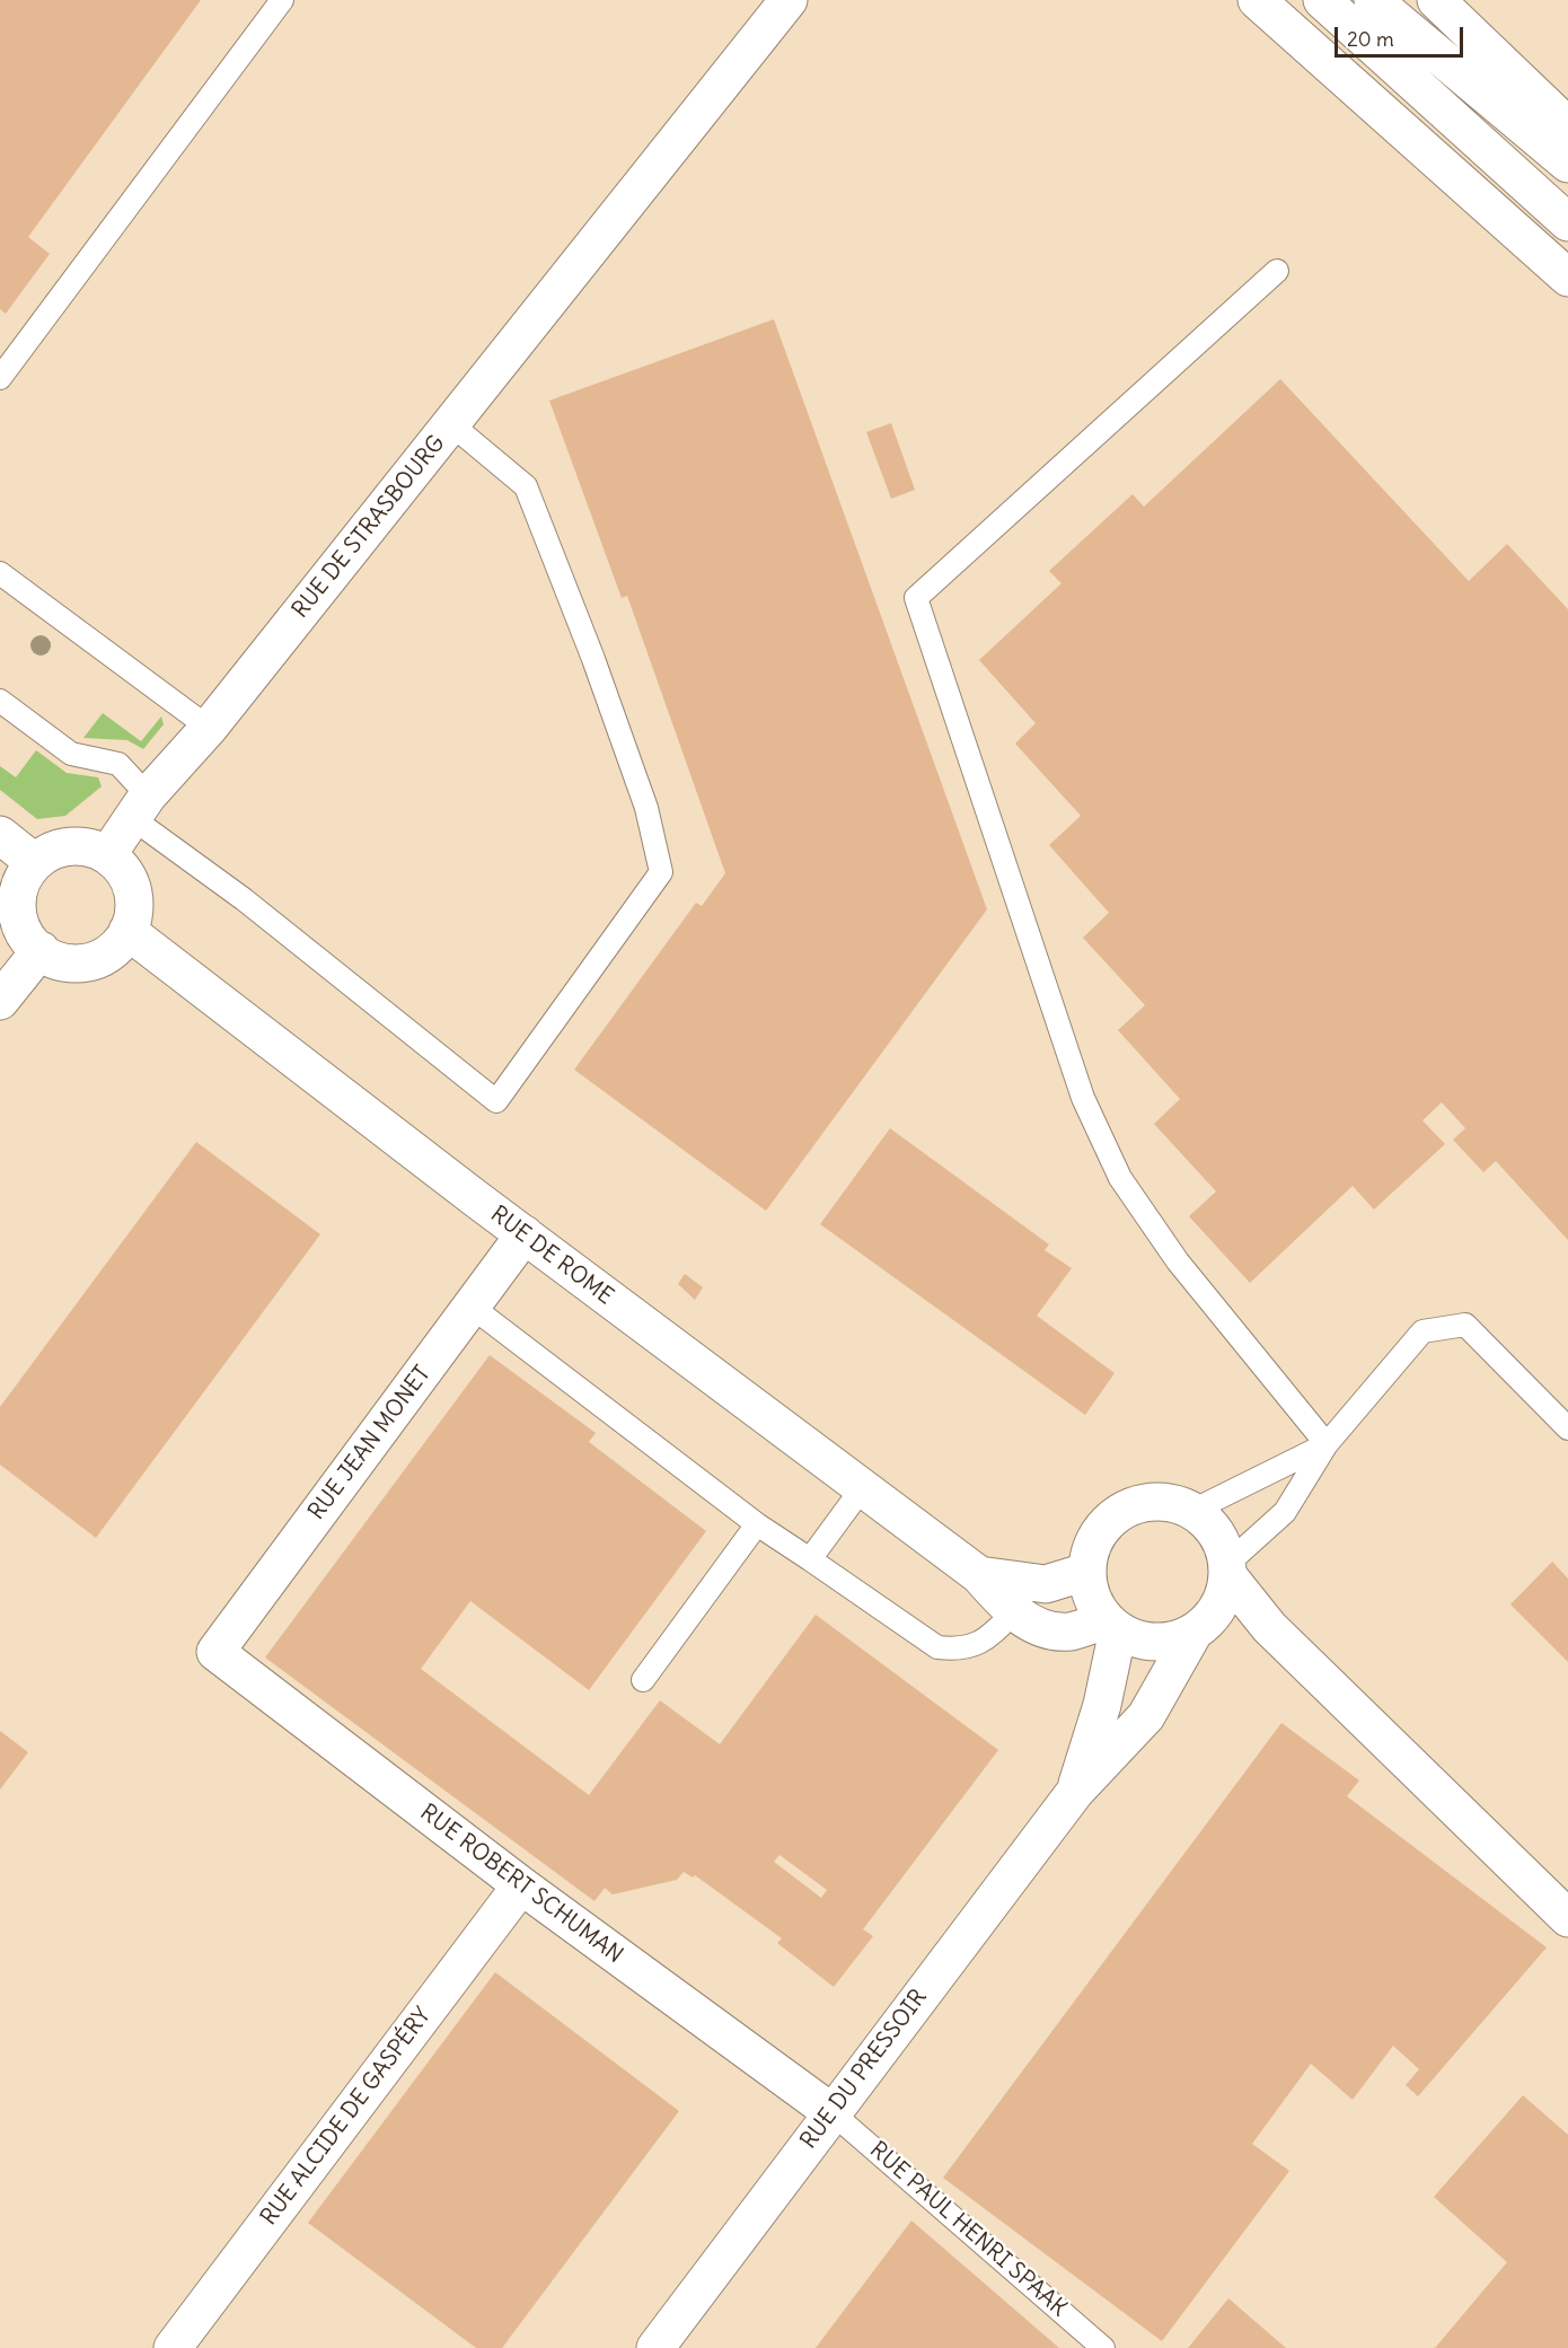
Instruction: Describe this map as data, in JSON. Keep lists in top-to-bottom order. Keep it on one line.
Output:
{"streets":{"street":["RUE DE STRASBOURG","RUE DE ROME","RUE JEAN MONET","RUE ROBERT SCHUMAN","RUE DU PRESSOIR","RUE ALCIDE DE GASPÉRY"],"lane":["RUE PAUL HENRI SPAAK"]},"crossings":[["RUE DE STRASBOURG","RUE DE ROME"],["RUE DE ROME","RUE JEAN MONET"],["RUE DE ROME","RUE DU PRESSOIR"],["RUE JEAN MONET","RUE ROBERT SCHUMAN"],["RUE ROBERT SCHUMAN","RUE DU PRESSOIR"],["RUE ROBERT SCHUMAN","RUE ALCIDE DE GASPÉRY"],["RUE ROBERT SCHUMAN","RUE PAUL HENRI SPAAK"],["RUE DU PRESSOIR","RUE PAUL HENRI SPAAK"]],"scale_bar":"20 m"}
